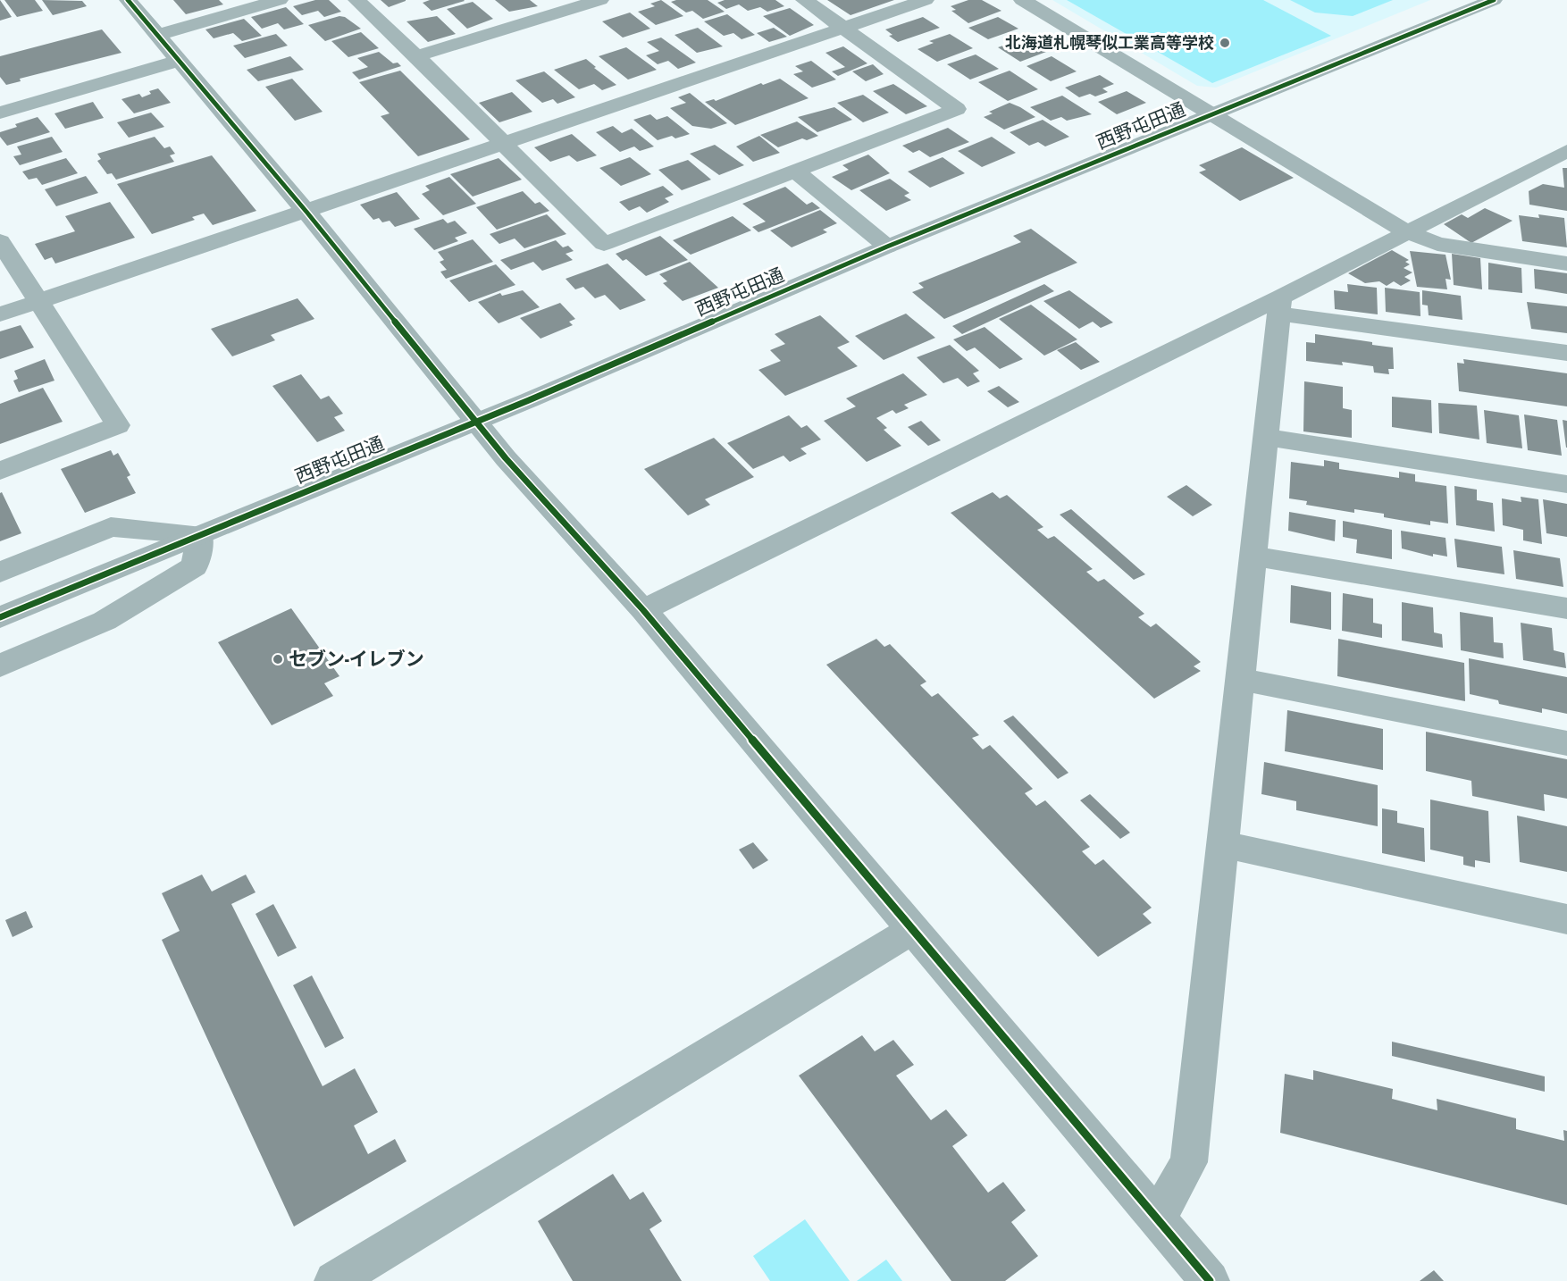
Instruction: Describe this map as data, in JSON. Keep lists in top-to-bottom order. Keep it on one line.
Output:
{"streets":{"street":["西野屯田通"]},"places":["北海道札幌琴似工業高等学校","セブン-イレブン"]}
